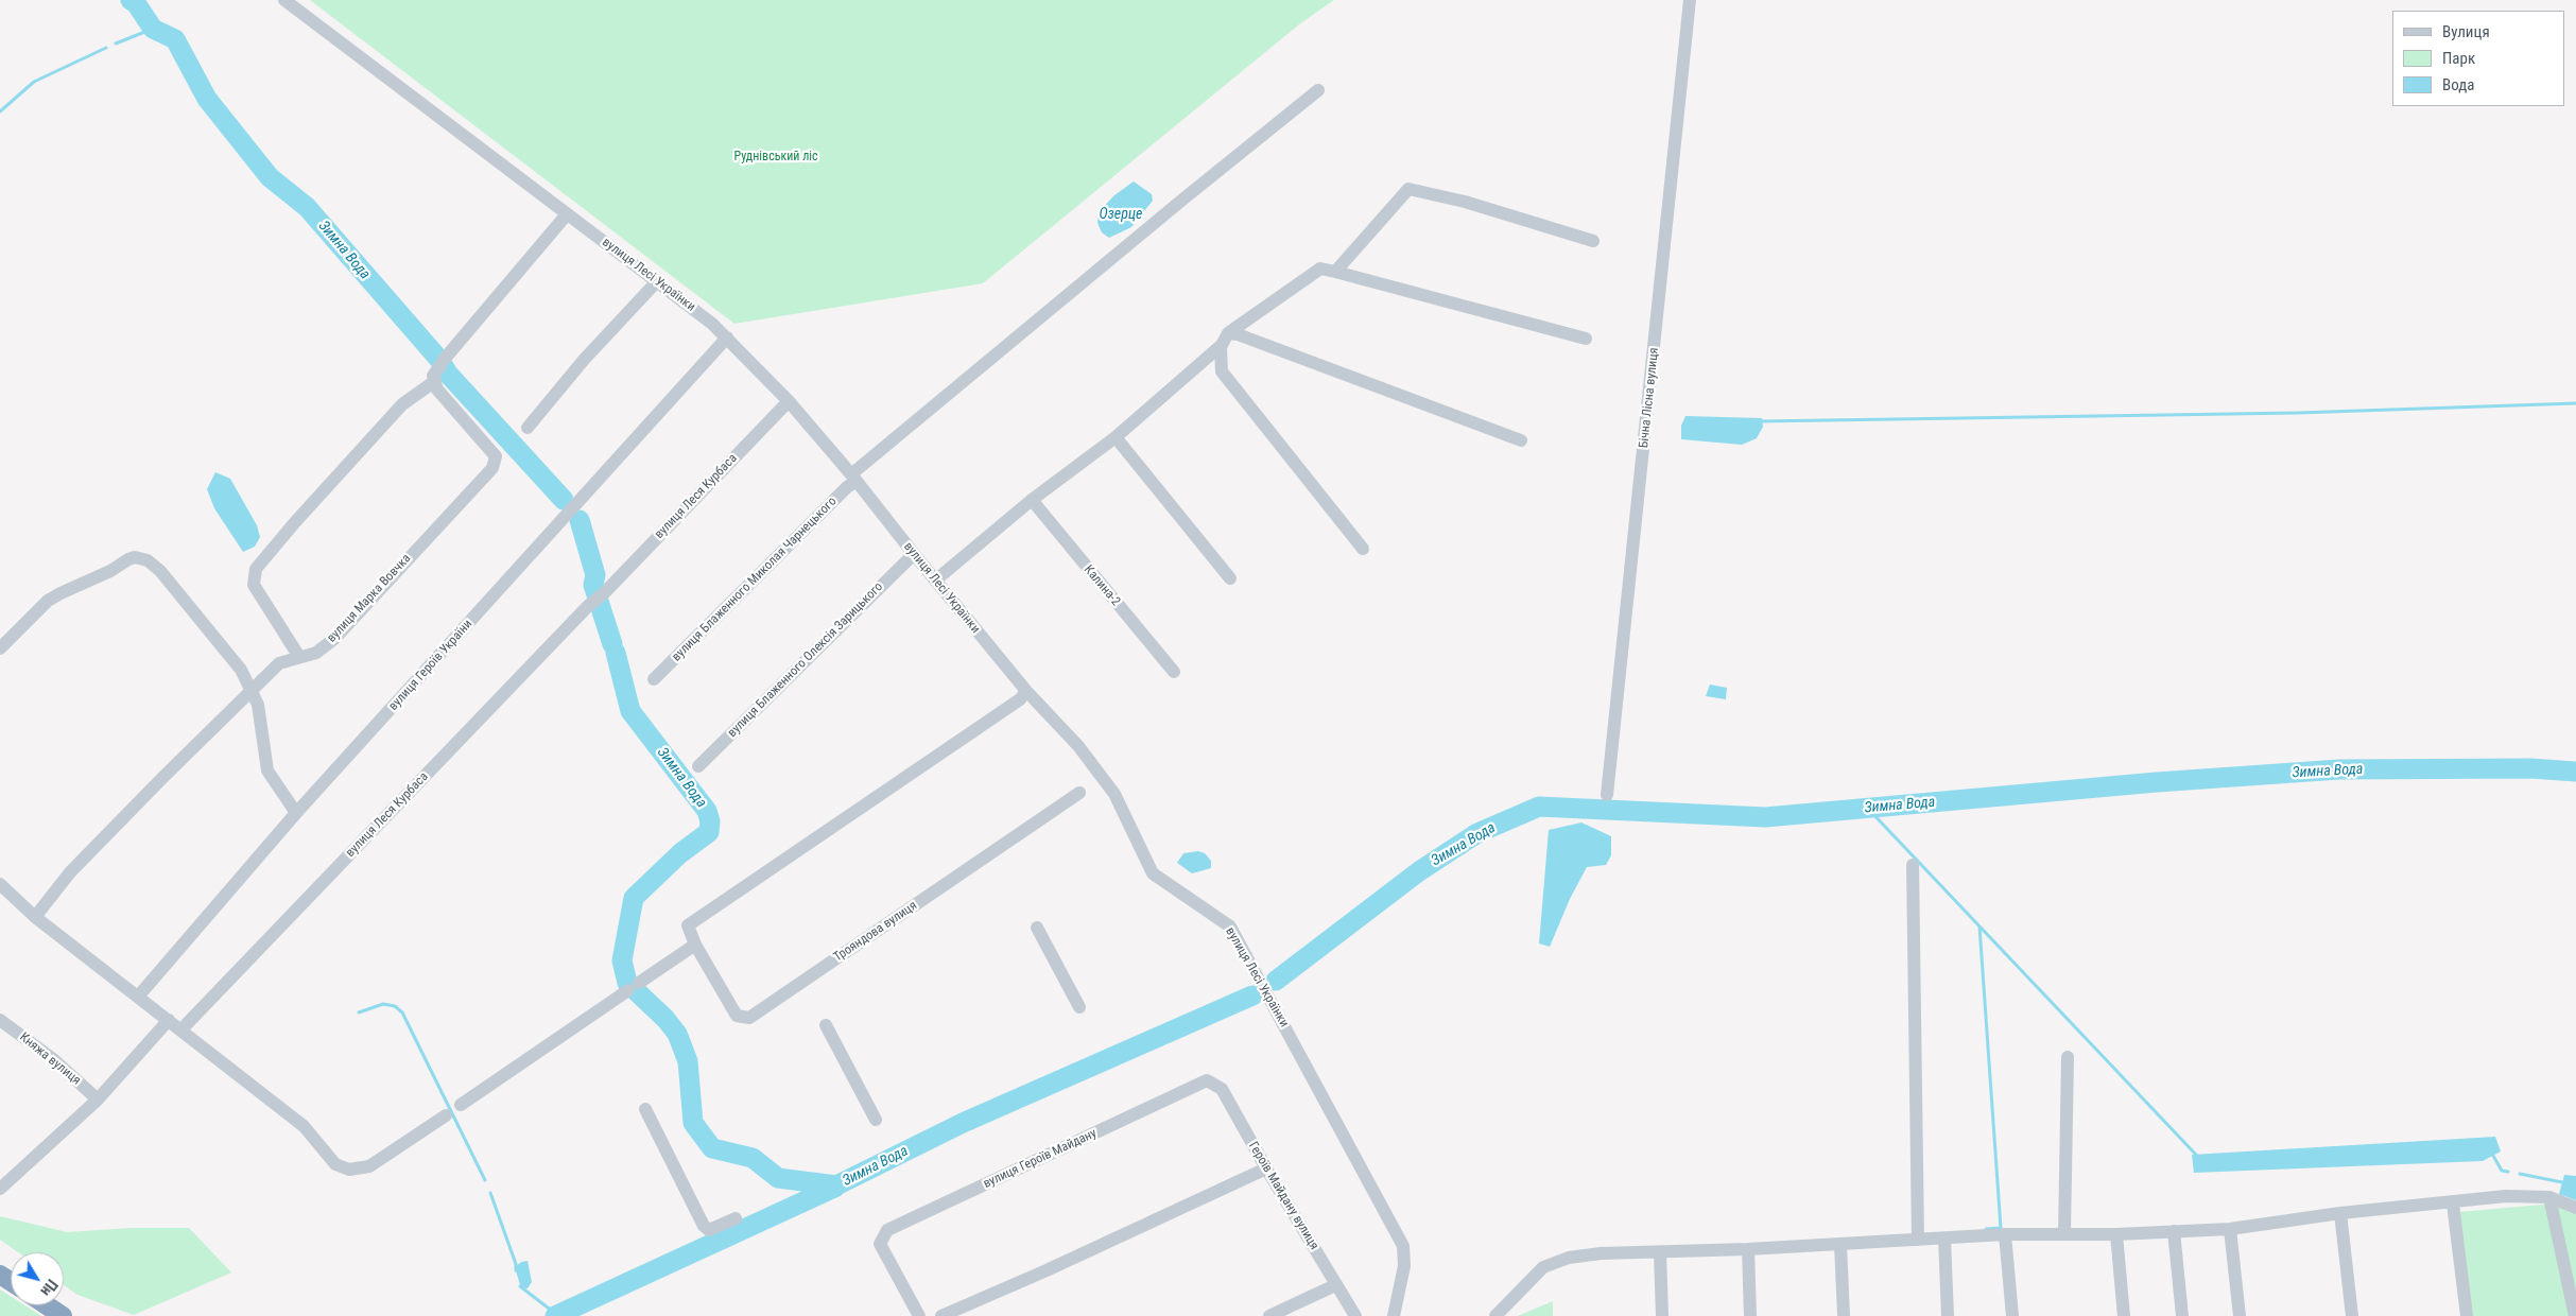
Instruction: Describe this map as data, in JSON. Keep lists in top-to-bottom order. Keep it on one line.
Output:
{"streets":{"street":["вулиця Лесі Українки","Бічна Лісна вулиця","вулиця Леся Курбаса","вулиця Блаженного Миколая Чарнецького","Калина-2","вулиця Марка Вовчка","вулиця Блаженного Олексія Зарицького","вулиця Героїв України","Трояндова вулиця","Княжа вулиця","вулиця Героїв Майдану","Героїв Майдану вулиця"]},"crossings":[["вулиця Лесі Українки","вулиця Леся Курбаса"],["вулиця Лесі Українки","вулиця Блаженного Миколая Чарнецького"],["вулиця Лесі Українки","вулиця Блаженного Олексія Зарицького"],["вулиця Лесі Українки","вулиця Героїв України"],["вулиця Лесі Українки","Трояндова вулиця"],["вулиця Героїв Майдану","Героїв Майдану вулиця"]],"water":["Озерце","Зимна Вода"],"parks":["Руднівський ліс"],"legend":["Вулиця","Парк","Вода"],"north":"bottom right"}
